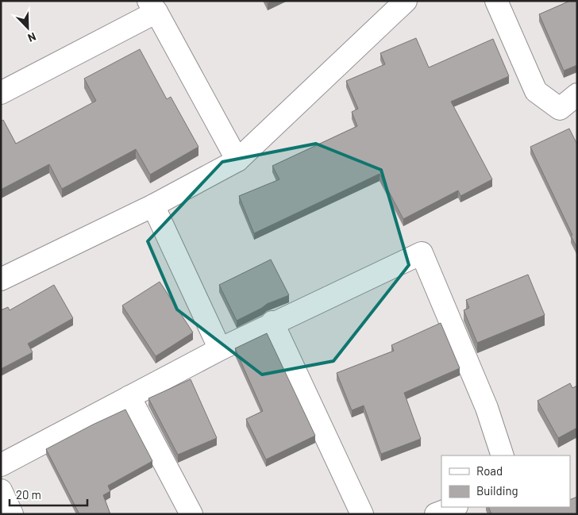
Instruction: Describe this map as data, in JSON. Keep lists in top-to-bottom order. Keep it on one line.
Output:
{"legend":["Road","Building"],"scale_bar":"20 m","north":"bottom right"}
